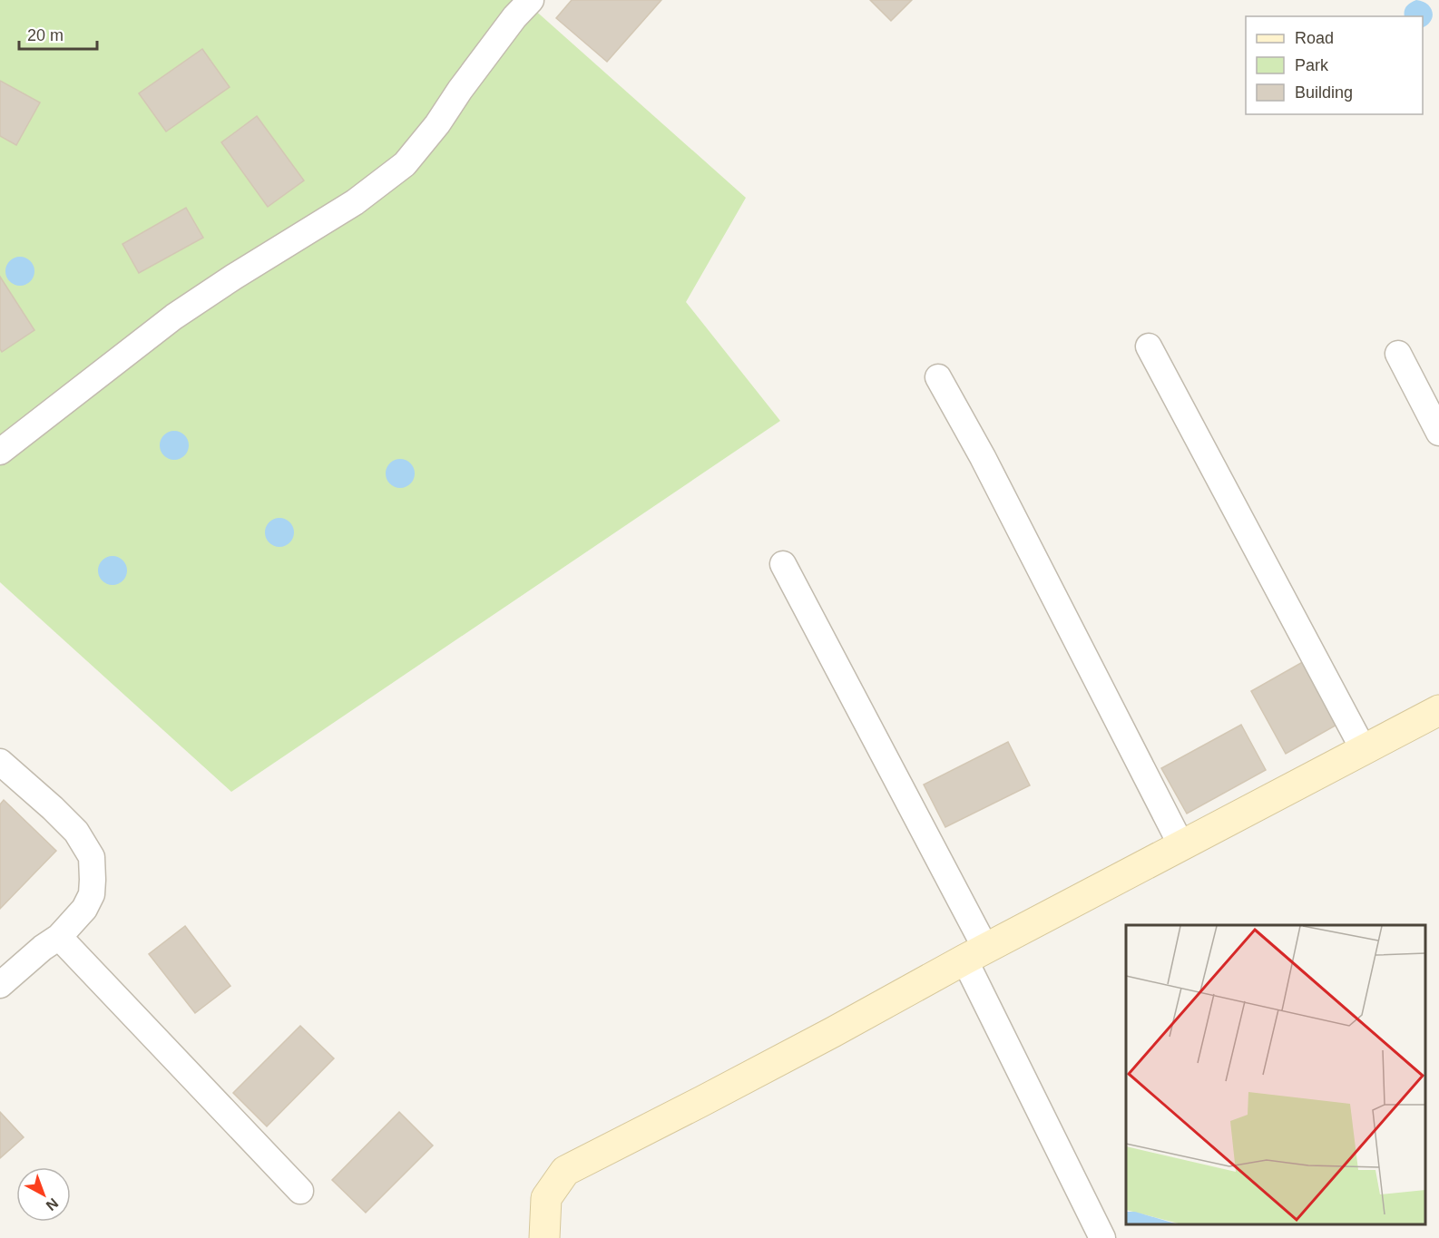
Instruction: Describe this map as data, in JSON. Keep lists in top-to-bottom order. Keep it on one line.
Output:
{"legend":["Road","Park","Building"],"scale_bar":"20 m","north":"bottom right"}
